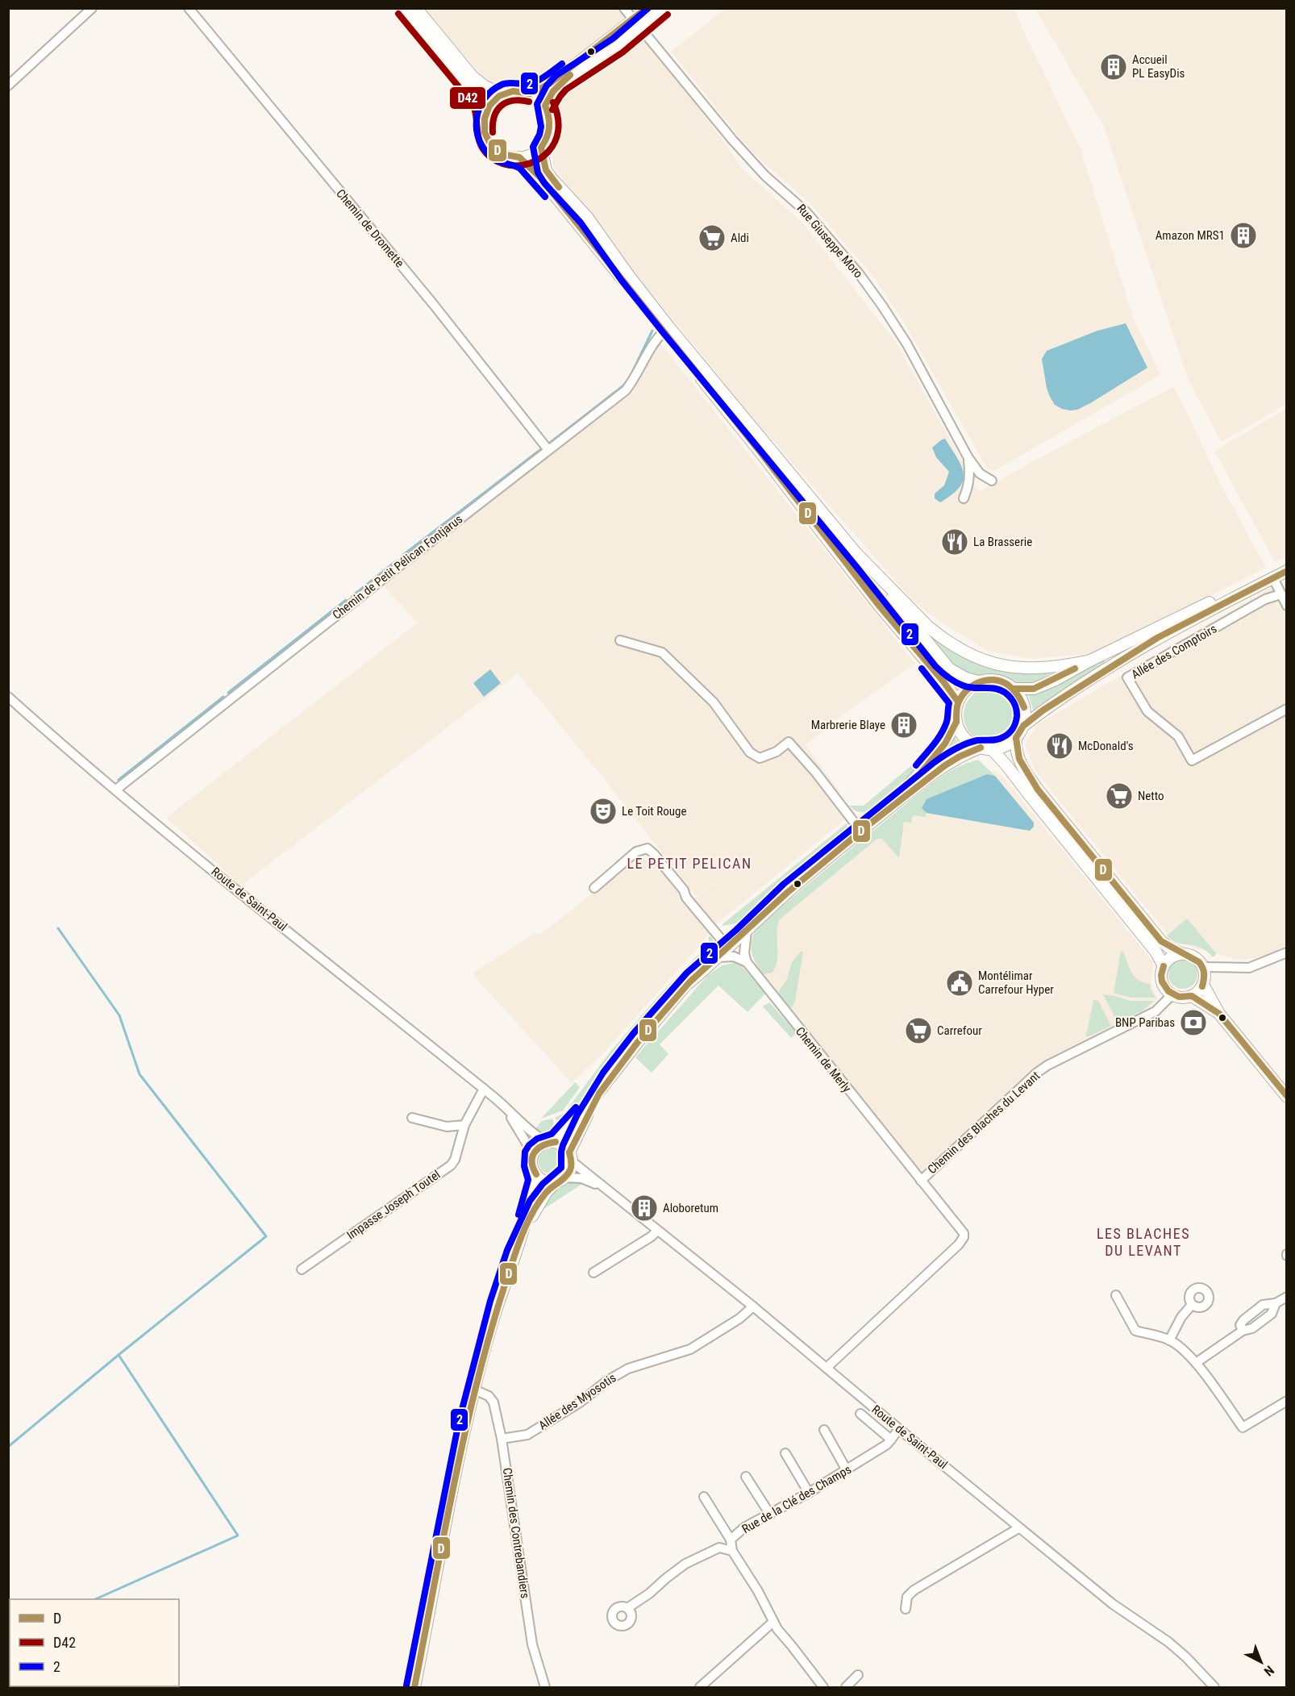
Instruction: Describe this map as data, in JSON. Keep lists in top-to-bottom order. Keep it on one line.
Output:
{"streets":{"street":["Chemin de Dromette","Rue Giuseppe Moro","Chemin de Petit Pélican Fontjarus","Allée des Comptoirs","Route de Saint-Paul","Chemin de Merly","Chemin des Blaches du Levant","Impasse Joseph Toutel","Allée des Myosotis","Rue de la Clé des Champs","Chemin des Contrebandiers"]},"crossings":[["Chemin de Dromette","Chemin de Petit Pélican Fontjarus"],["Chemin de Petit Pélican Fontjarus","Route de Saint-Paul"],["Route de Saint-Paul","Chemin des Blaches du Levant"],["Route de Saint-Paul","Impasse Joseph Toutel"],["Route de Saint-Paul","Allée des Myosotis"],["Route de Saint-Paul","Rue de la Clé des Champs"],["Chemin de Merly","Chemin des Blaches du Levant"],["Allée des Myosotis","Chemin des Contrebandiers"]],"districts":["LE PETIT PELICAN","LES BLACHES DU LEVANT"],"places":{"building":["Accueil PL EasyDis","Amazon MRS1","Marbrerie Blaye","Aloboretum"],"supermarket":["Aldi","Netto","Carrefour"],"restaurant":["La Brasserie","McDonald's"],"theatre":["Le Toit Rouge"],"public building":["Montélimar Carrefour Hyper"],"bank":["BNP Paribas"]},"lines":["transit line D","transit line 2","transit line D42"],"legend":["D","D42","2"],"north":"bottom right"}
